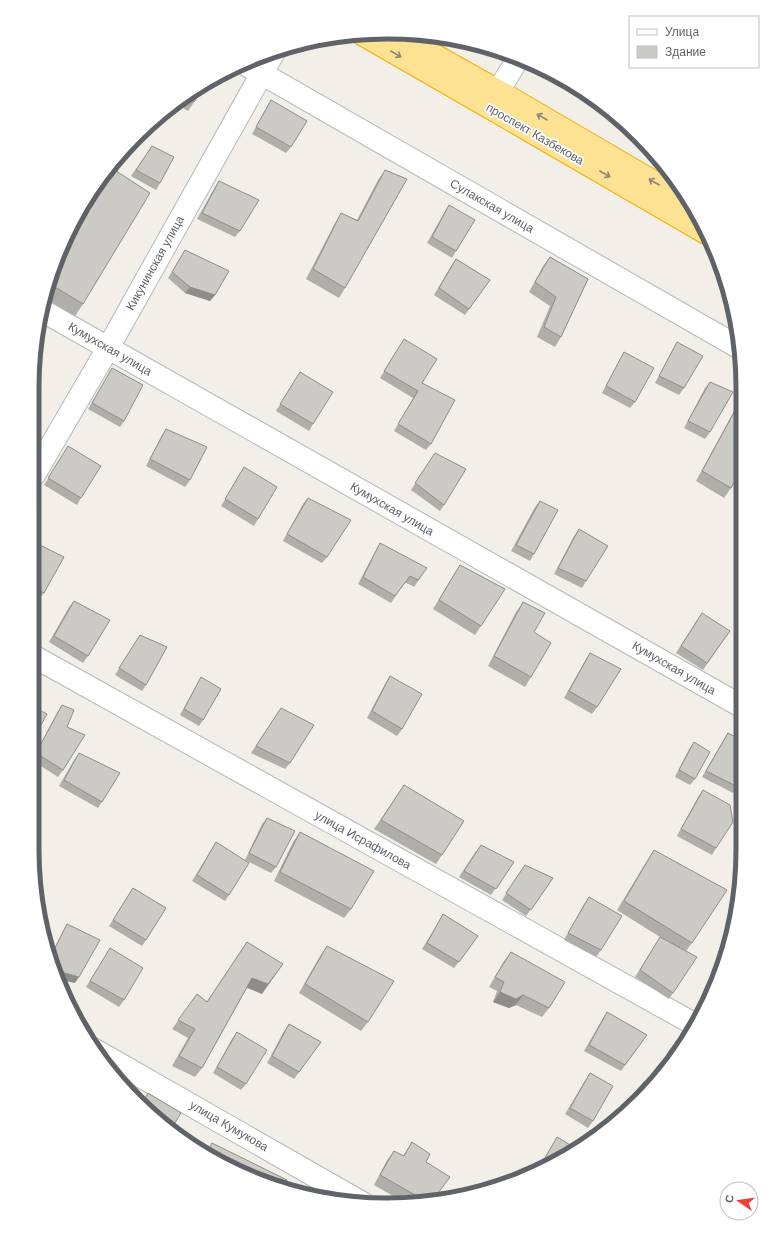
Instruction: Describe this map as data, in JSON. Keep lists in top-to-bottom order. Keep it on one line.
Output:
{"streets":{"highway":["проспект Казбекова"],"street":["Сулакская улица","Кикунинская улица","Кумухская улица","улица Исрафилова","улица Кумукова"]},"crossings":[["Сулакская улица","Кикунинская улица"],["Кикунинская улица","Кумухская улица"]],"legend":["Улица","Здание"],"north":"left"}
